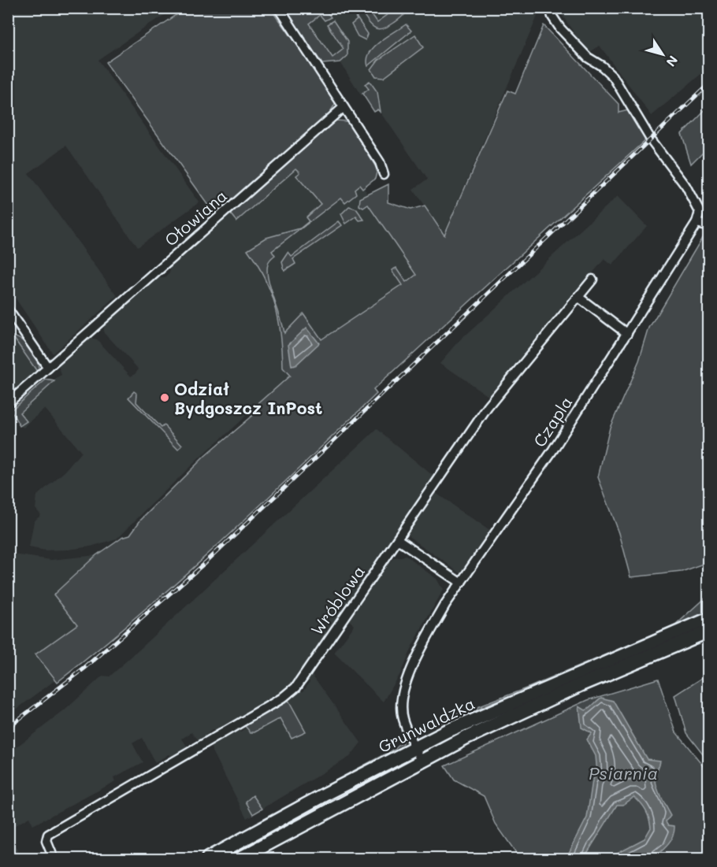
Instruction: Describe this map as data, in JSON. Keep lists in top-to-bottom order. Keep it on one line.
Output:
{"streets":{"main road":["Grunwaldzka"],"street":["Ołowiana","Czapla","Wróblowa"]},"crossings":[["Czapla","Grunwaldzka"]],"water":["Psiarnia"],"places":["Odział Bydgoszcz InPost"],"north":"bottom right"}
